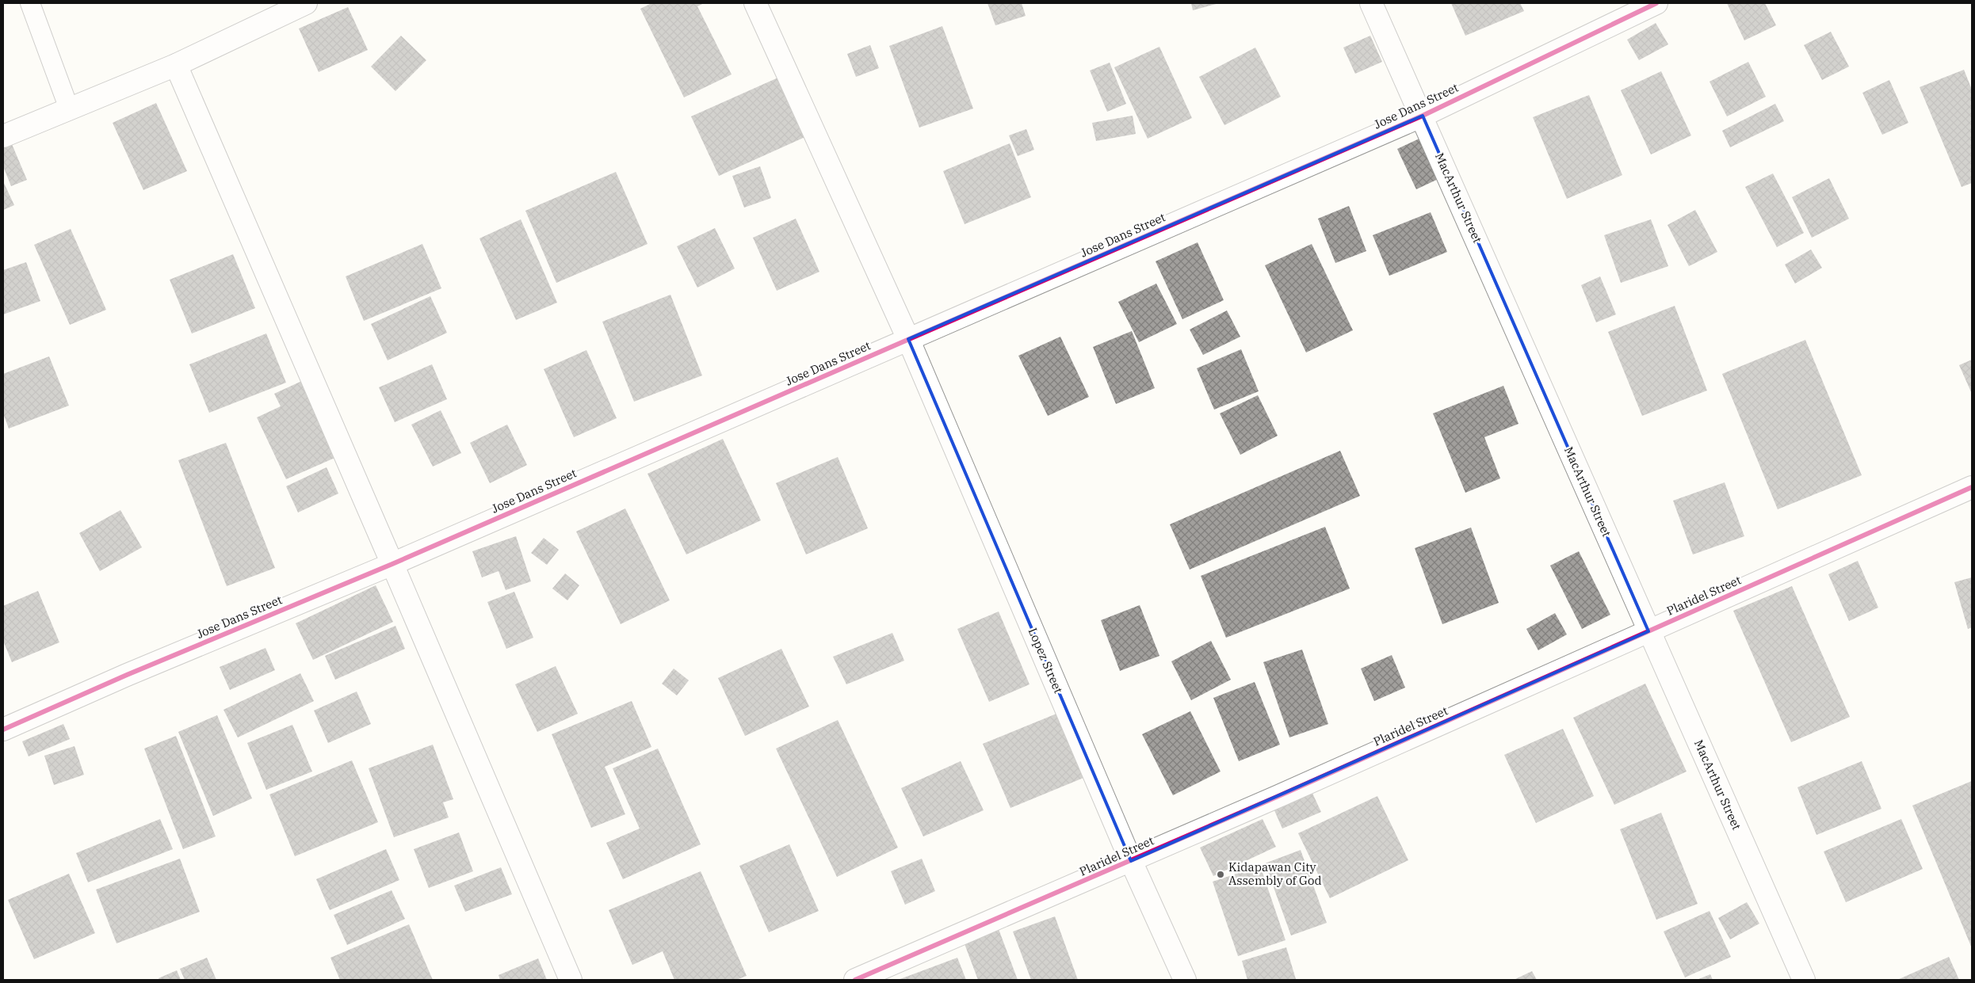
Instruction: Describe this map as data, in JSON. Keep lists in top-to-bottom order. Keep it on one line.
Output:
{"streets":{"street":["Jose Dans Street","MacArthur Street","Plaridel Street","Lopez Street"]},"crossings":[["Jose Dans Street","MacArthur Street"],["Jose Dans Street","Lopez Street"],["MacArthur Street","Plaridel Street"],["Plaridel Street","Lopez Street"]],"places":["Kidapawan City Assembly of God"]}
